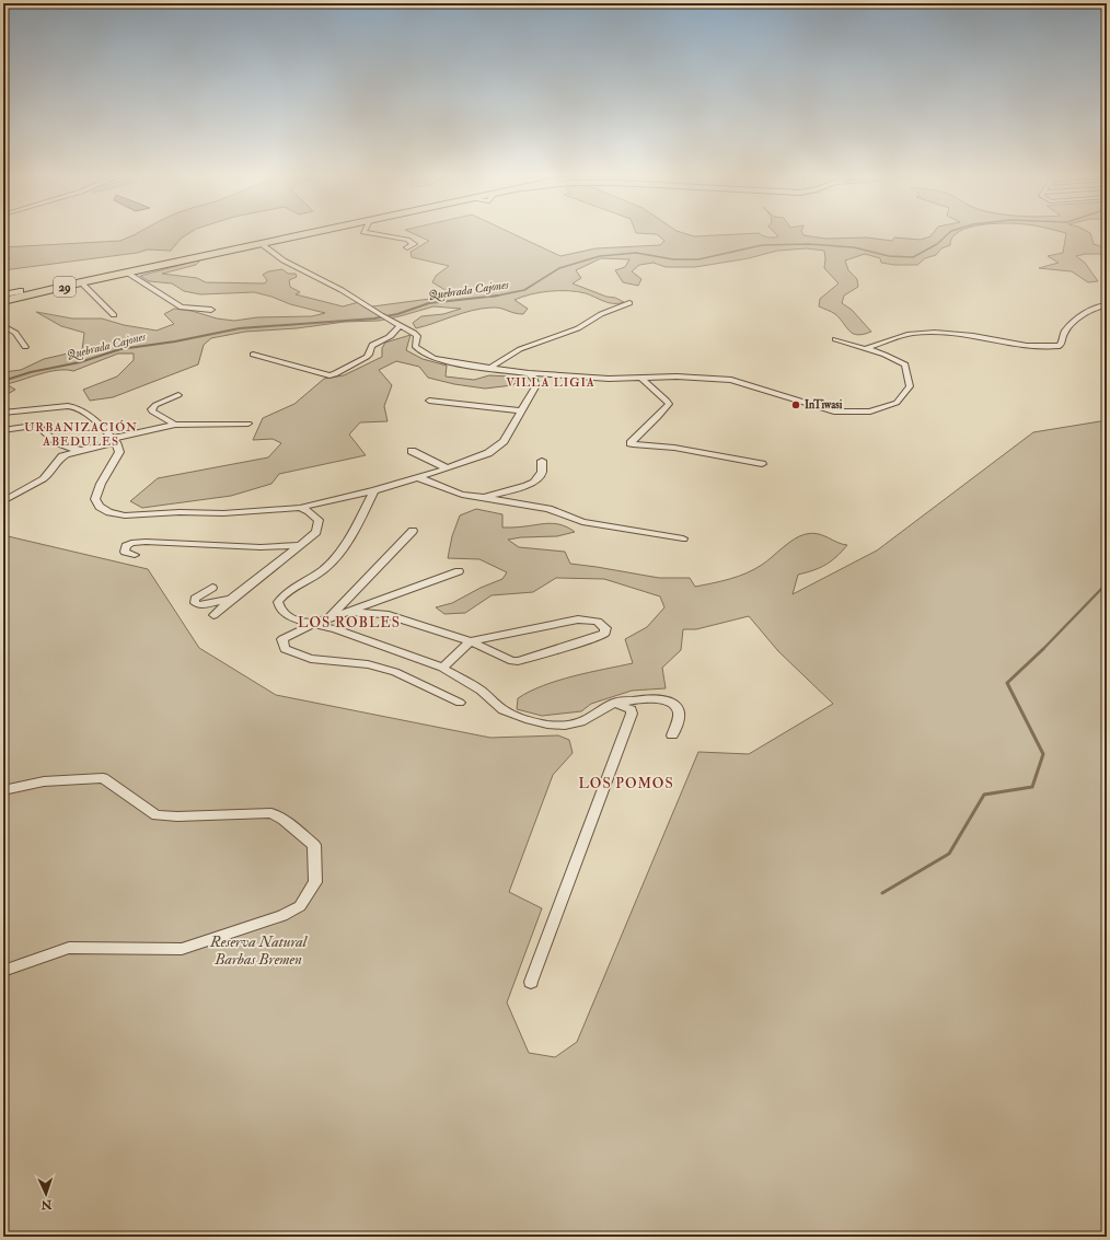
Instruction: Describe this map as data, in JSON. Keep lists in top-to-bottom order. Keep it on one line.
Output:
{"streets":{"highway":["29"]},"districts":["VILLA LIGIA","URBANIZACIÓN ABEDULES","LOS ROBLES","LOS POMOS"],"water":["Quebrada Cajones"],"parks":["Reserva Natural Barbas Bremen"],"places":["InTiwasi"],"north":"bottom"}
